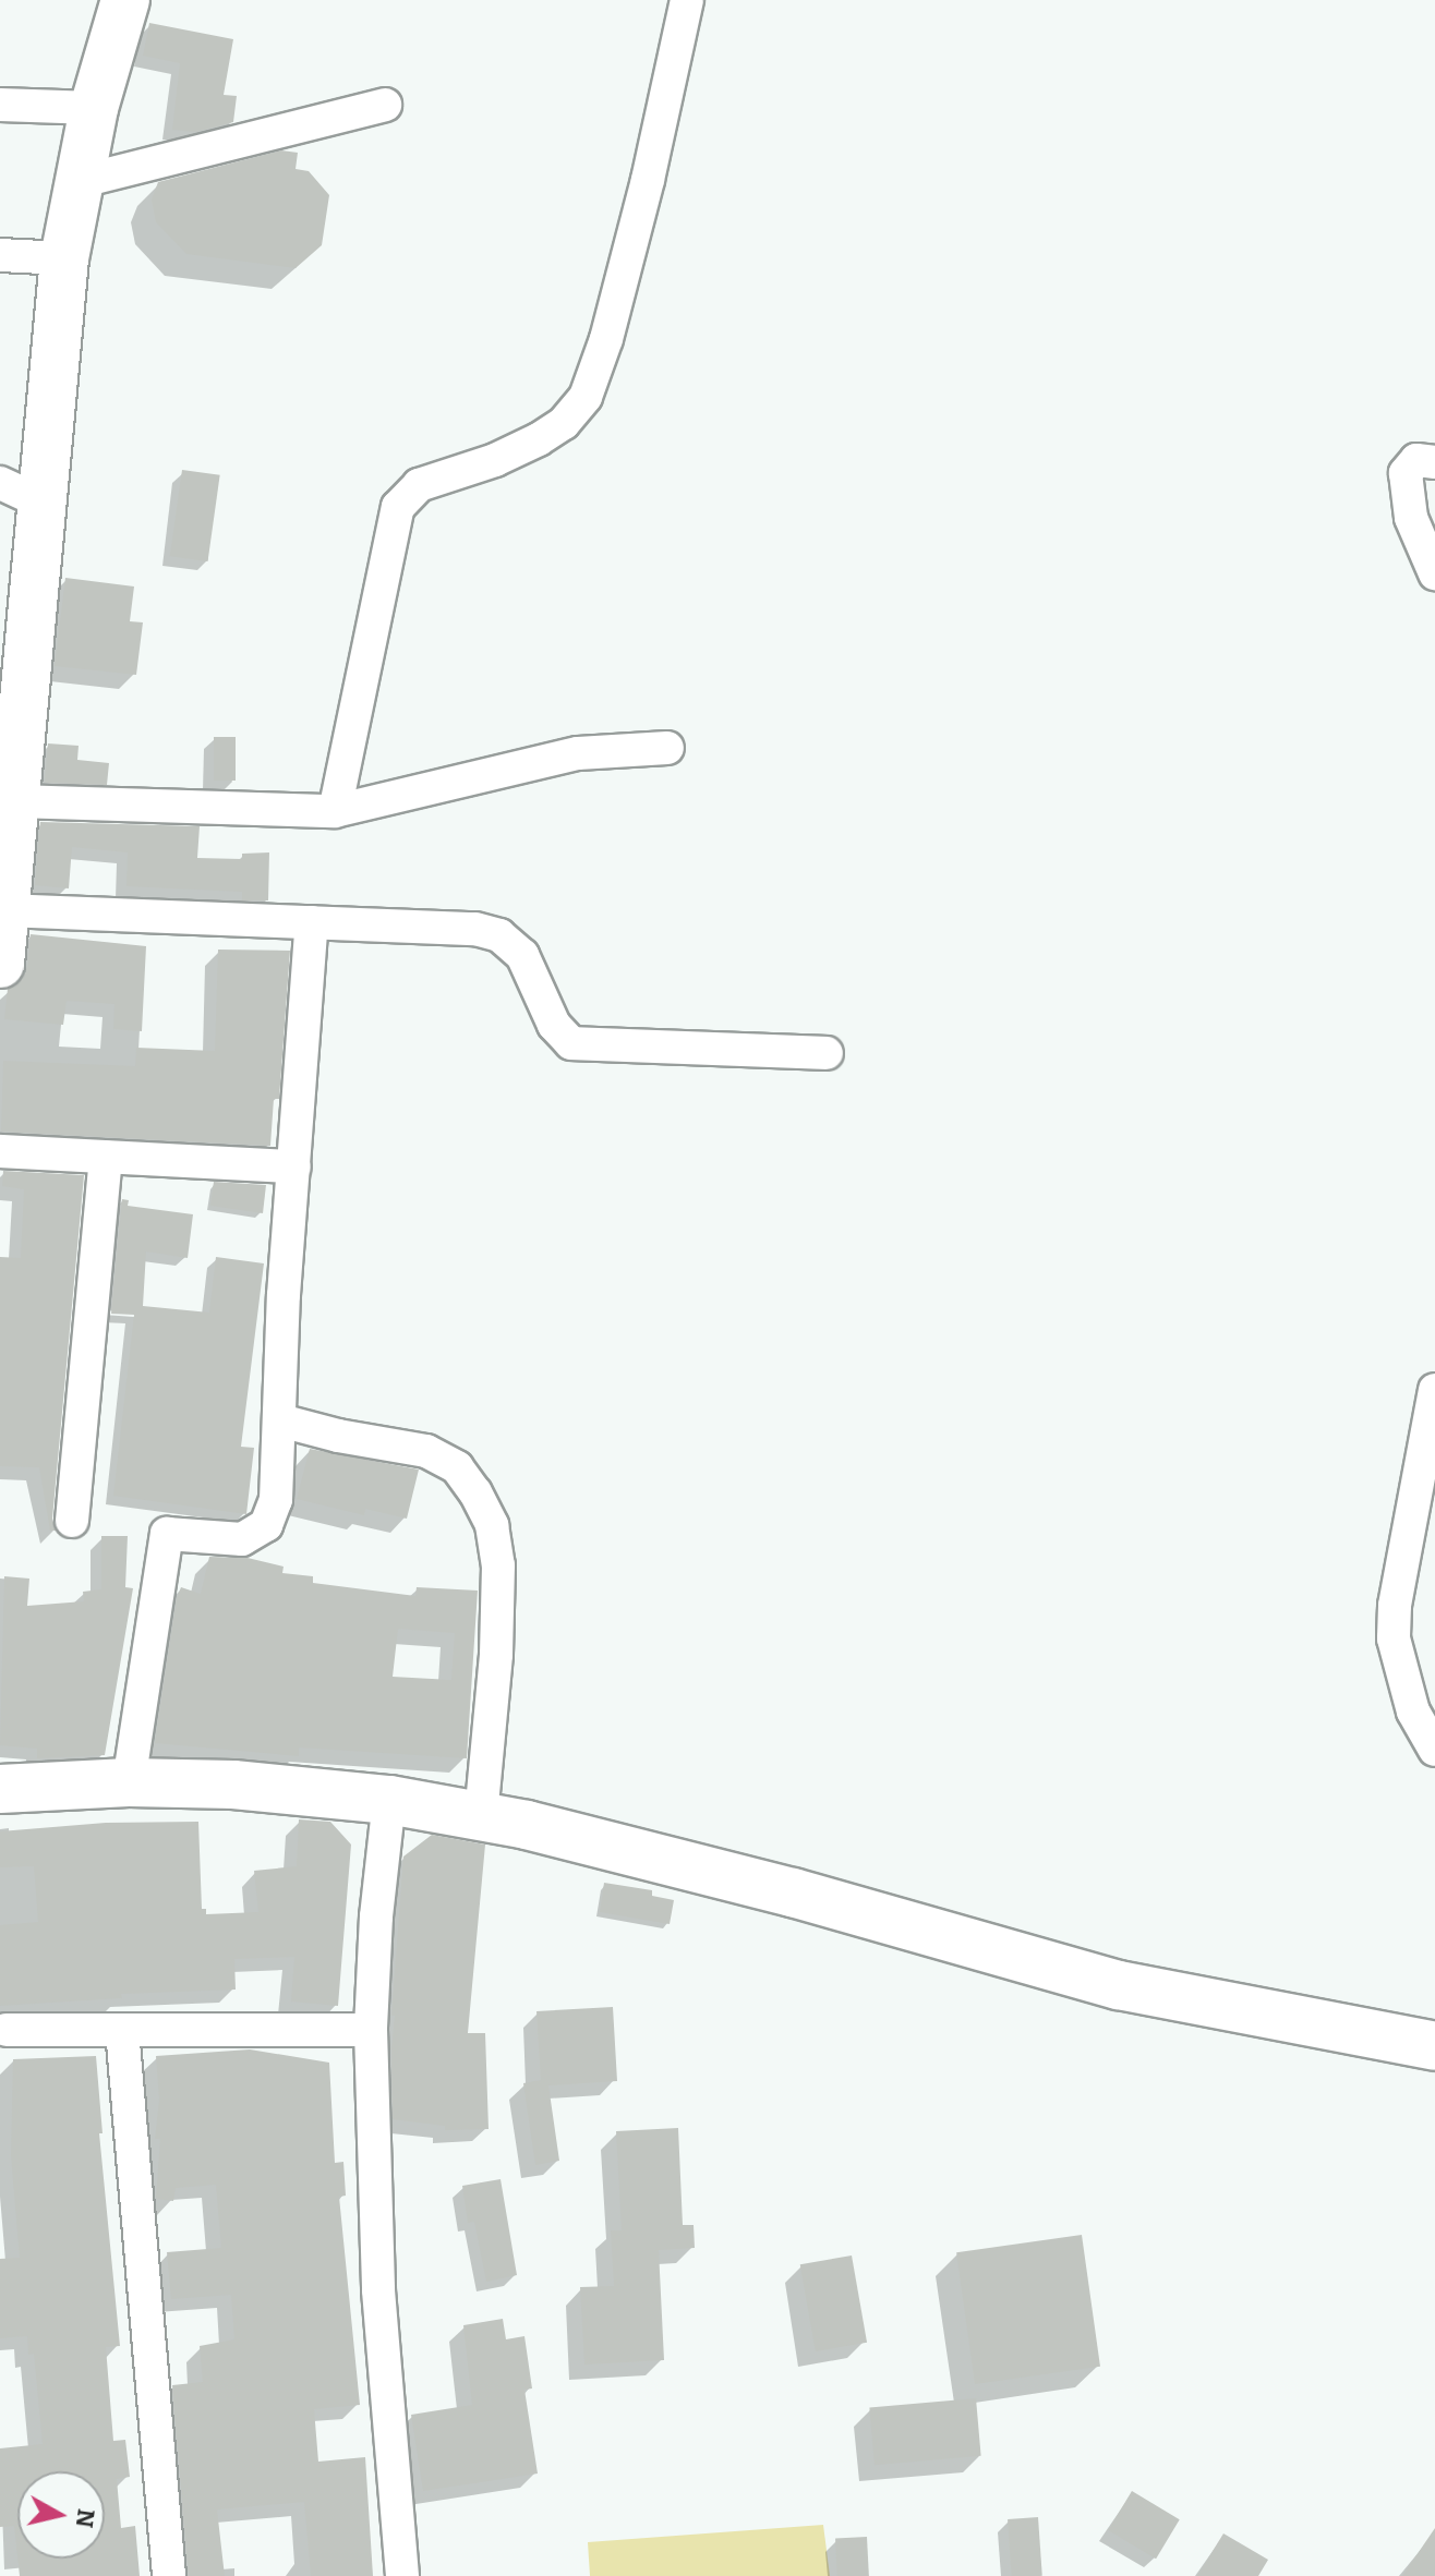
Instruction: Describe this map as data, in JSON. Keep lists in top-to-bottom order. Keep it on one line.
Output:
{"north":"right"}
